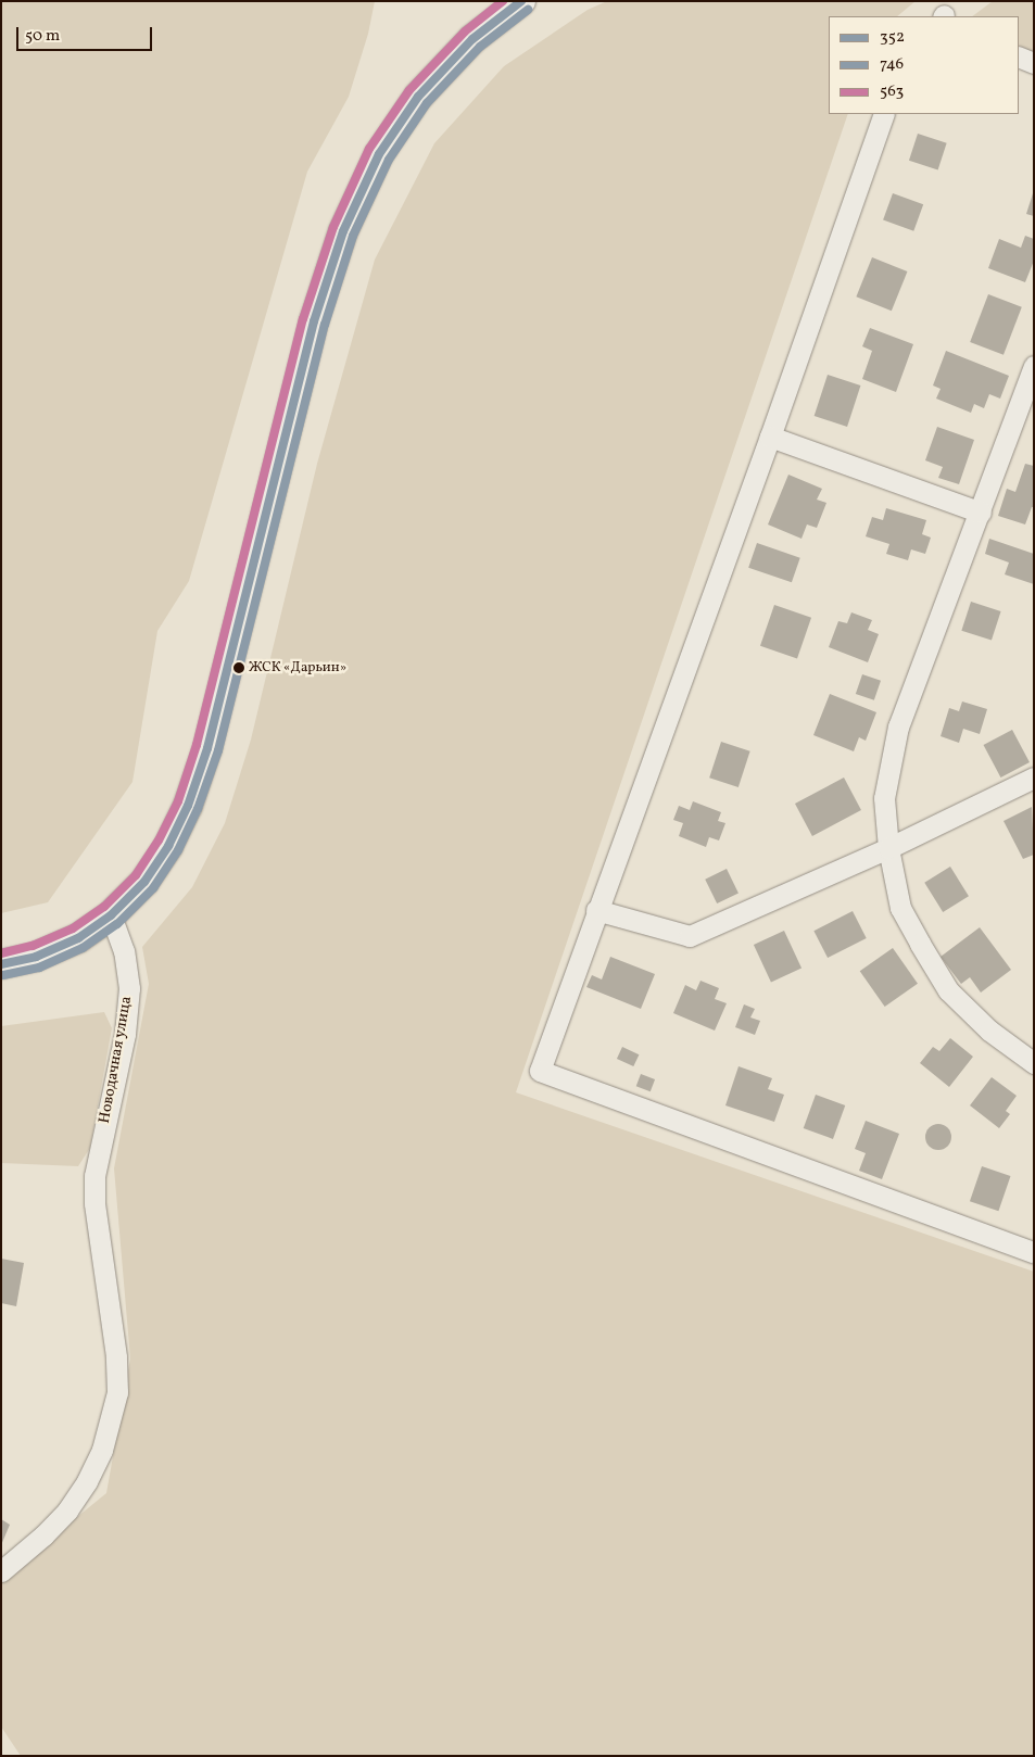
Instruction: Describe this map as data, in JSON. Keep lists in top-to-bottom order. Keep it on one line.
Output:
{"streets":{"street":["Новодачная улица"]},"places":["ЖСК «Дарьин»"],"lines":["transit line 352","transit line 563","transit line 746"],"legend":["352","746","563"],"scale_bar":"50 m"}
